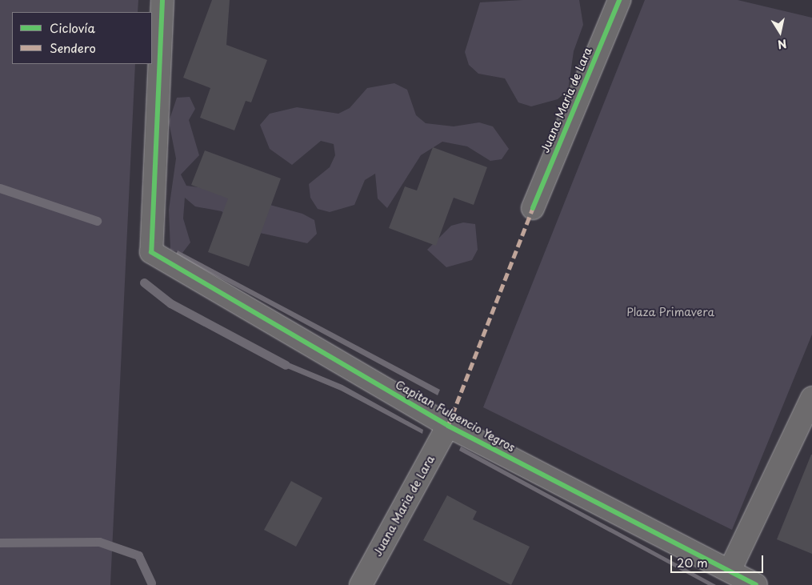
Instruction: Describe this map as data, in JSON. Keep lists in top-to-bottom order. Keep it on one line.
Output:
{"streets":{"street":["Juana Maria de Lara","Capitan Fulgencio Yegros"]},"crossings":[["Juana Maria de Lara","Capitan Fulgencio Yegros"]],"parks":["Plaza Primavera"],"legend":["Ciclovía","Sendero"],"scale_bar":"20 m","north":"bottom"}
